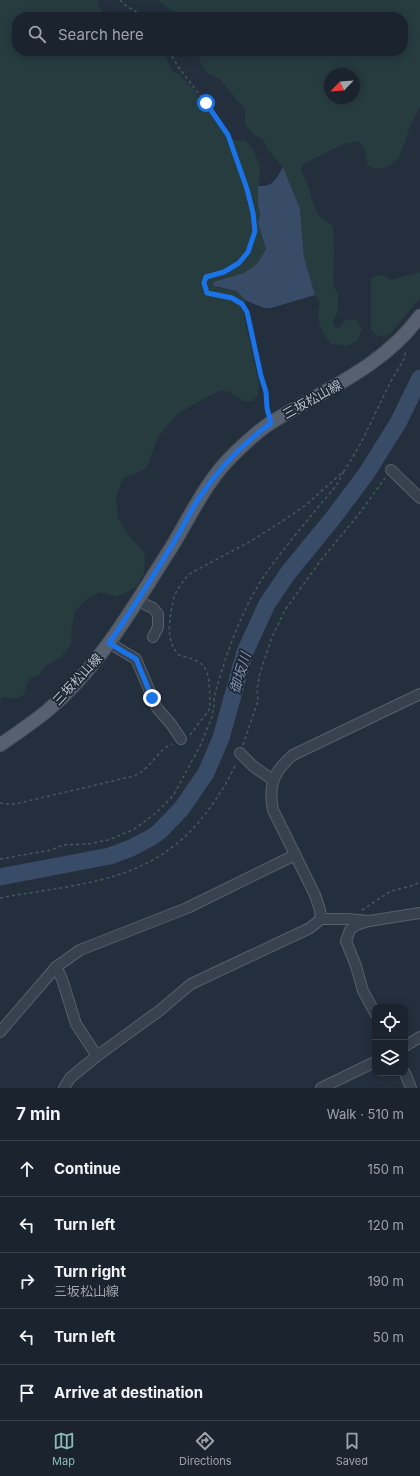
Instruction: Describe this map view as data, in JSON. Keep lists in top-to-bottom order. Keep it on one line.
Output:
{"streets":{"main road":["三坂松山線"]},"water":["御坂川"],"north":"bottom left","page":{"search":"Search here","heading":["7 min","Walk · 510 m"],"list":[["Continue","150 m"],["Turn left","120 m"],["Turn right","三坂松山線","190 m"],["Turn left","50 m"],"Arrive at destination"],"nav":["Map","Directions","Saved"]}}
